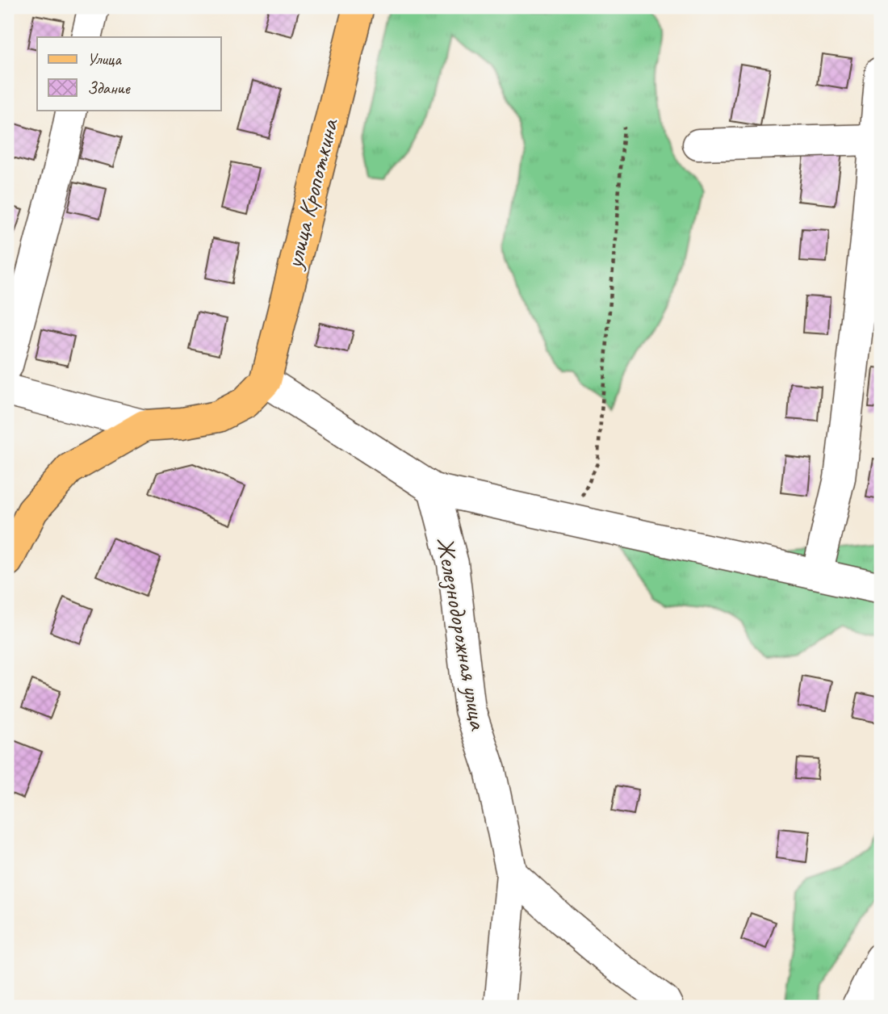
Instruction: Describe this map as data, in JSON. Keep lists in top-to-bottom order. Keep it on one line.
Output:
{"streets":{"main road":["улица Кропоткина"],"street":["Железнодорожная улица"]},"legend":["Улица","Здание"]}
